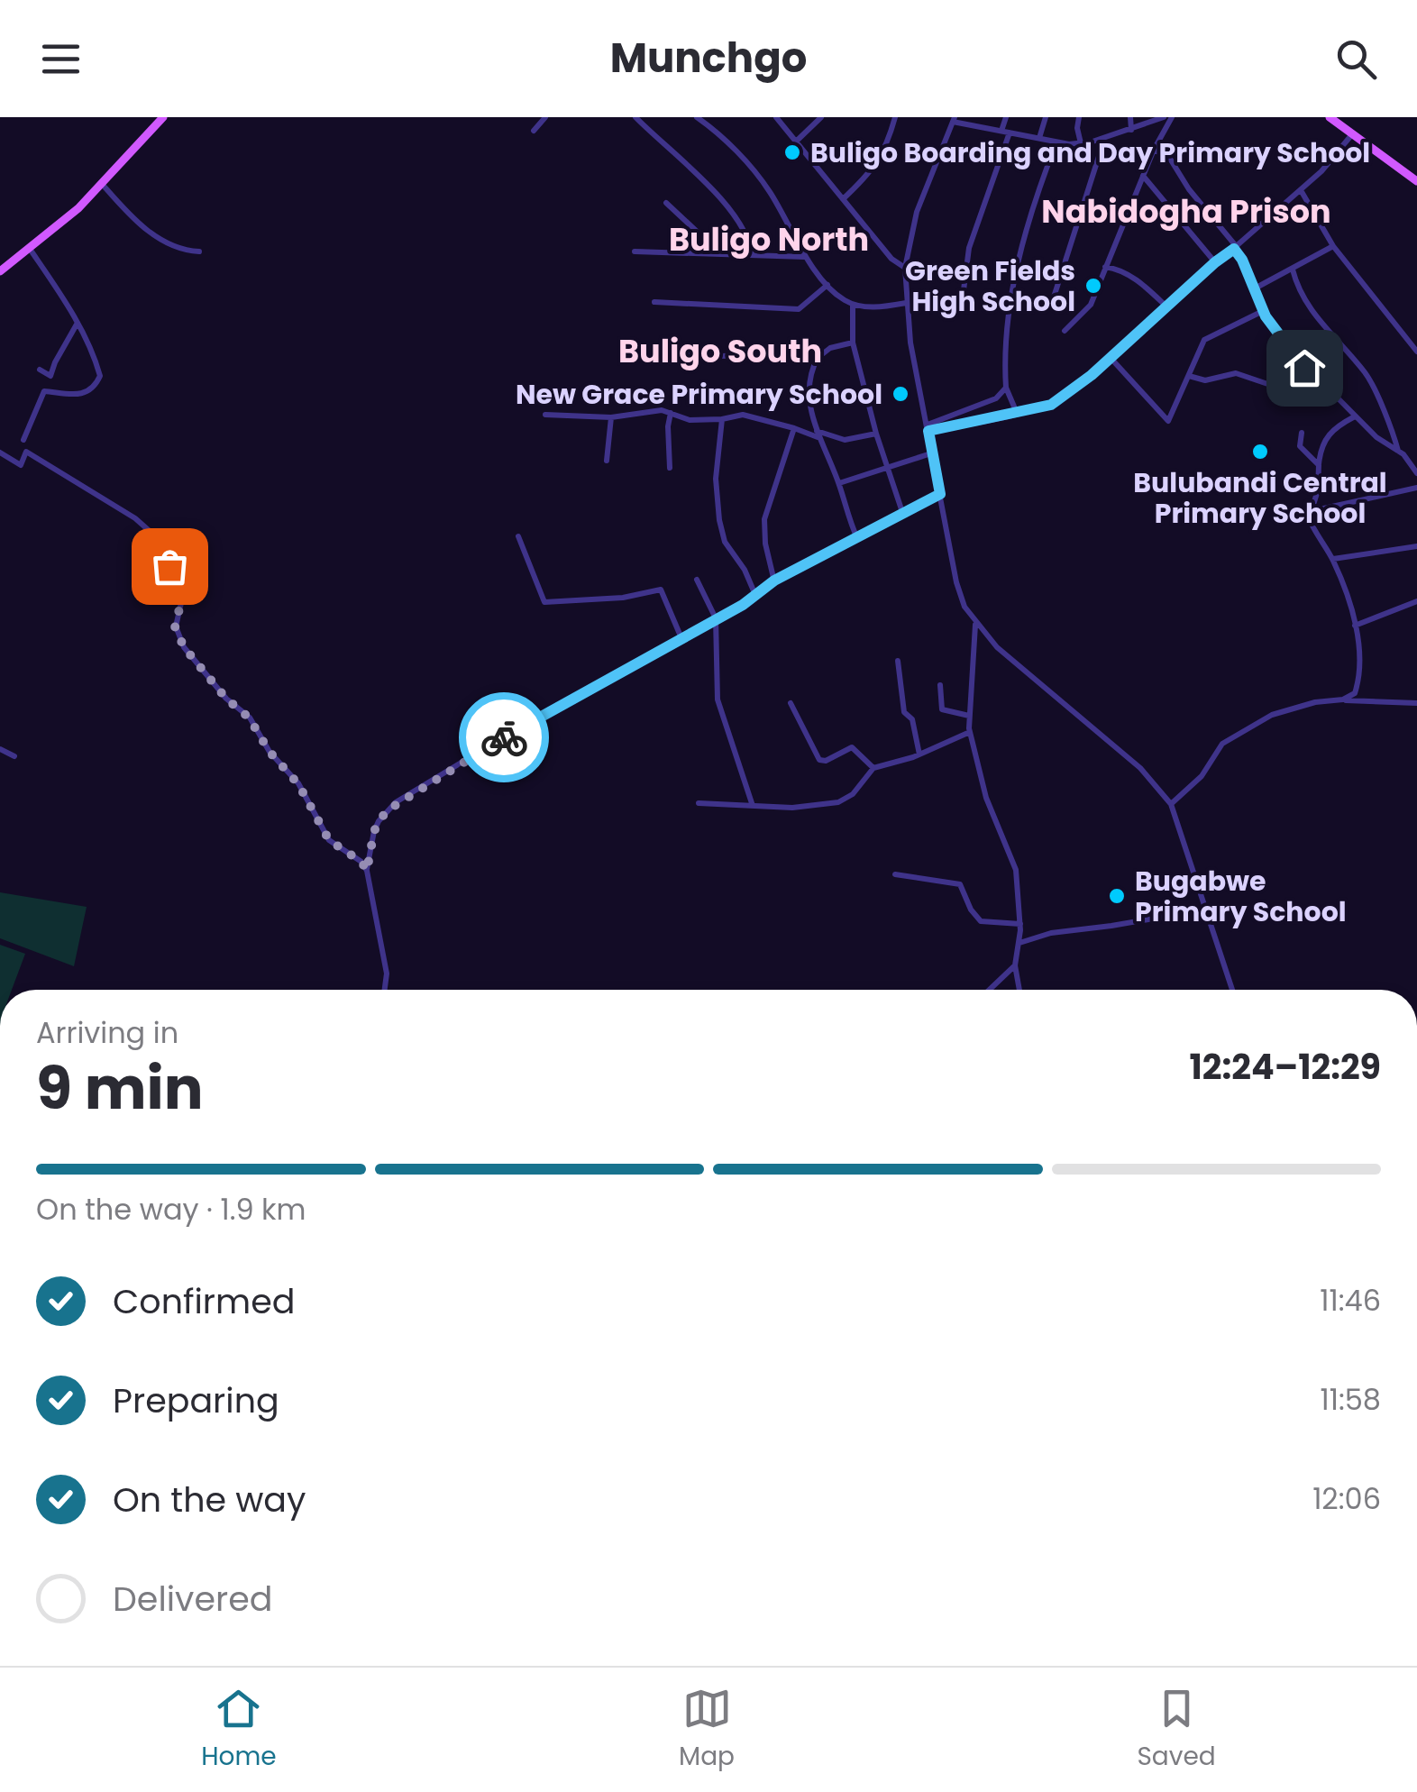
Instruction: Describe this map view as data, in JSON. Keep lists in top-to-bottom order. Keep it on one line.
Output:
{"districts":["Nabidogha Prison","Buligo North","Buligo South"],"places":["Buligo Boarding and Day Primary School","Green Fields High School","New Grace Primary School","Bulubandi Central Primary School","Bugabwe Primary School"],"page":{"header":"Munchgo","heading":["9 min","Arriving in","12:24–12:29"],"bar":"On the way · 1.9 km","list":[["Confirmed","11:46"],["Preparing","11:58"],["On the way","12:06"],"Delivered"],"tabs":["Home","Map","Saved"]}}
